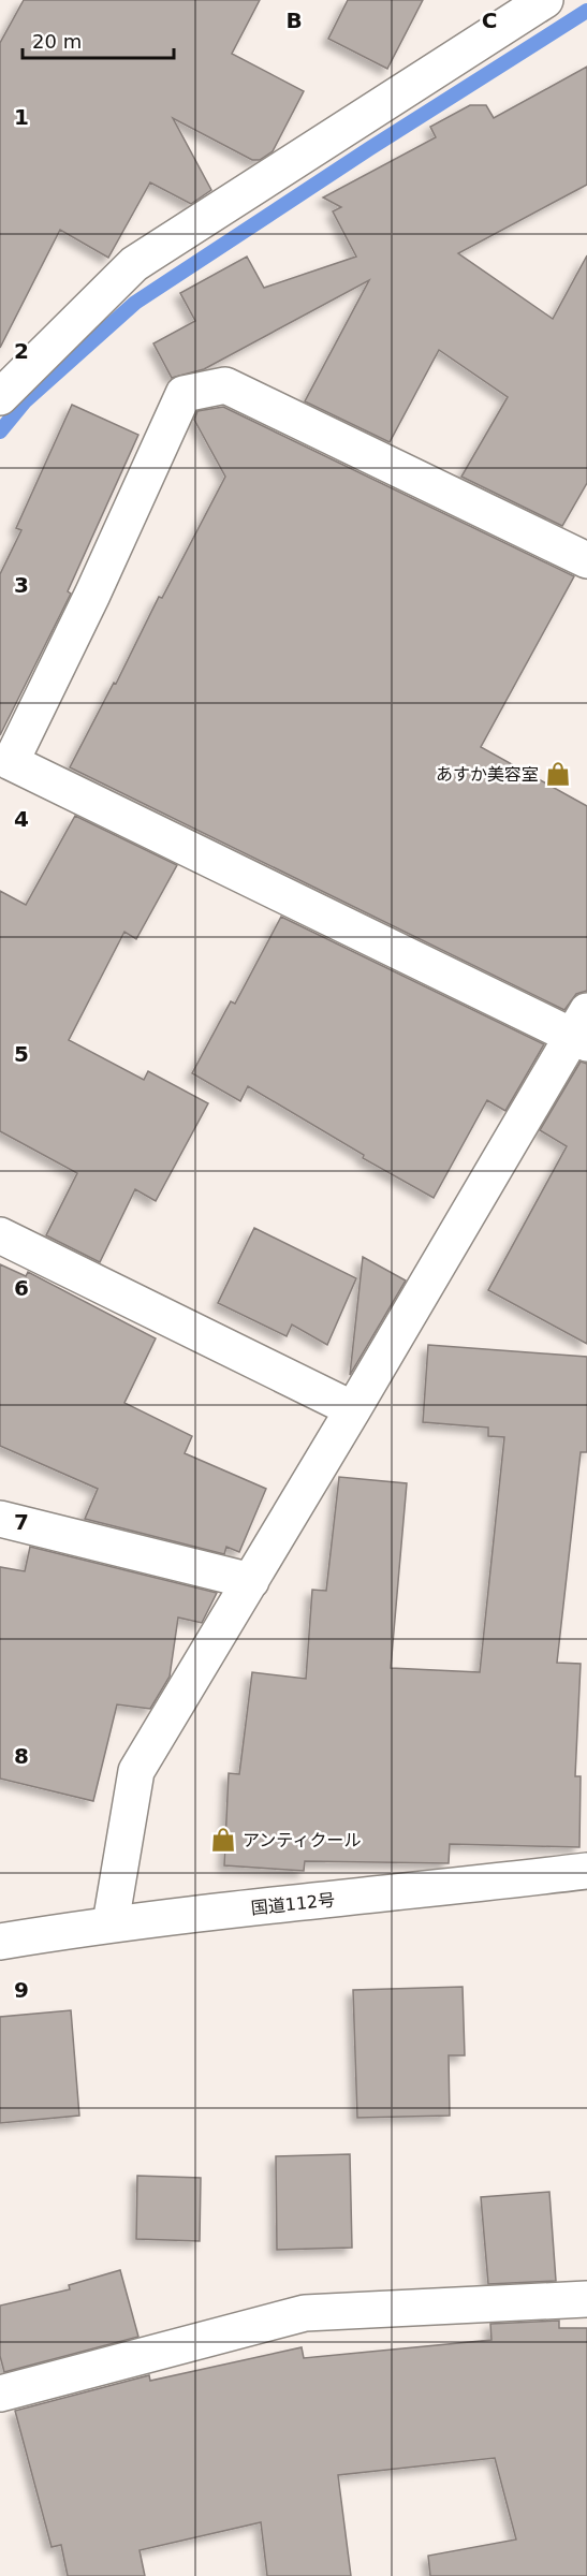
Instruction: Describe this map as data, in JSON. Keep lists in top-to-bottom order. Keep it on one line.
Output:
{"streets":{"main road":["国道112号"]},"places":{"shop":["あすか美容室","アンティクール"]},"scale_bar":"20 m","grid":{"columns":["B","C"],"rows":["1","2","3","4","5","6","7","8","9"]}}
